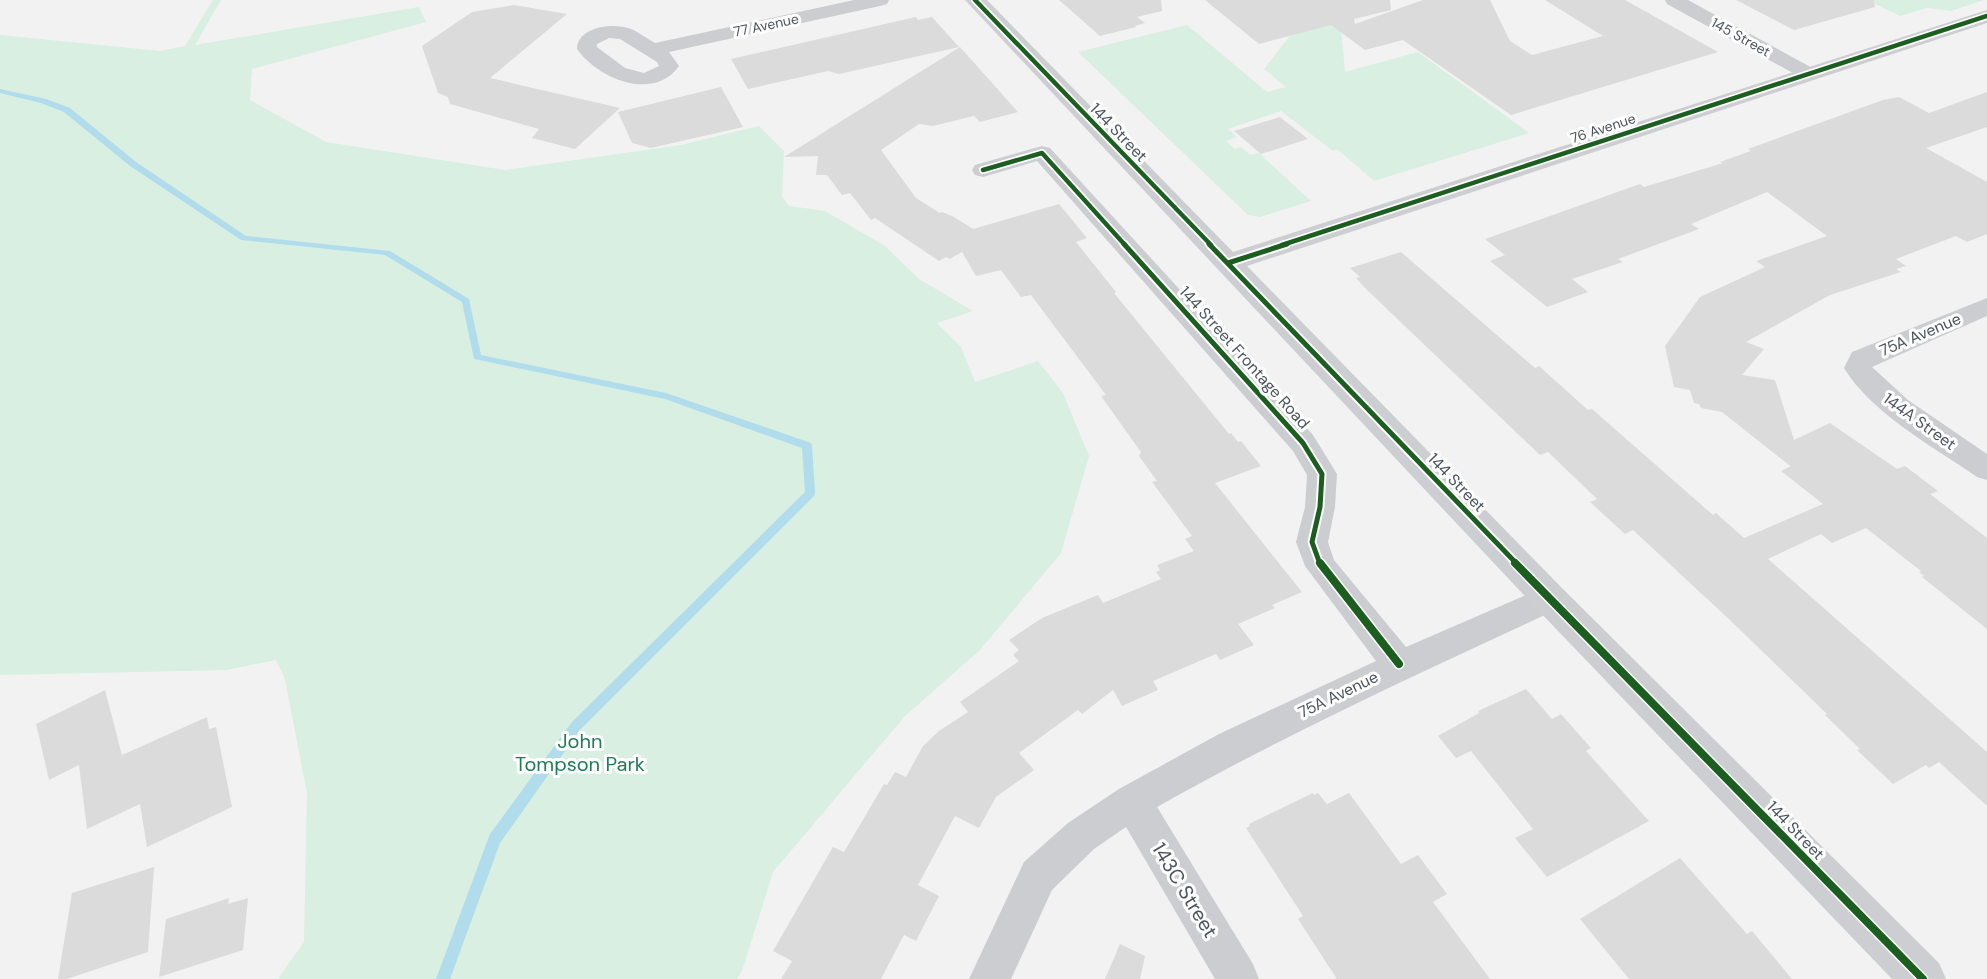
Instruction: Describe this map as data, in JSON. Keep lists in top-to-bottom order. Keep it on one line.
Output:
{"streets":{"main road":["76 Avenue","144 Street"],"street":["77 Avenue","145 Street","75A Avenue","144 Street Frontage Road","144A Street","143C Street"]},"crossings":[["145 Street","76 Avenue"],["76 Avenue","144 Street"],["144 Street","75A Avenue"],["75A Avenue","144 Street Frontage Road"],["75A Avenue","144A Street"],["75A Avenue","143C Street"]],"parks":["John Tompson Park"]}
